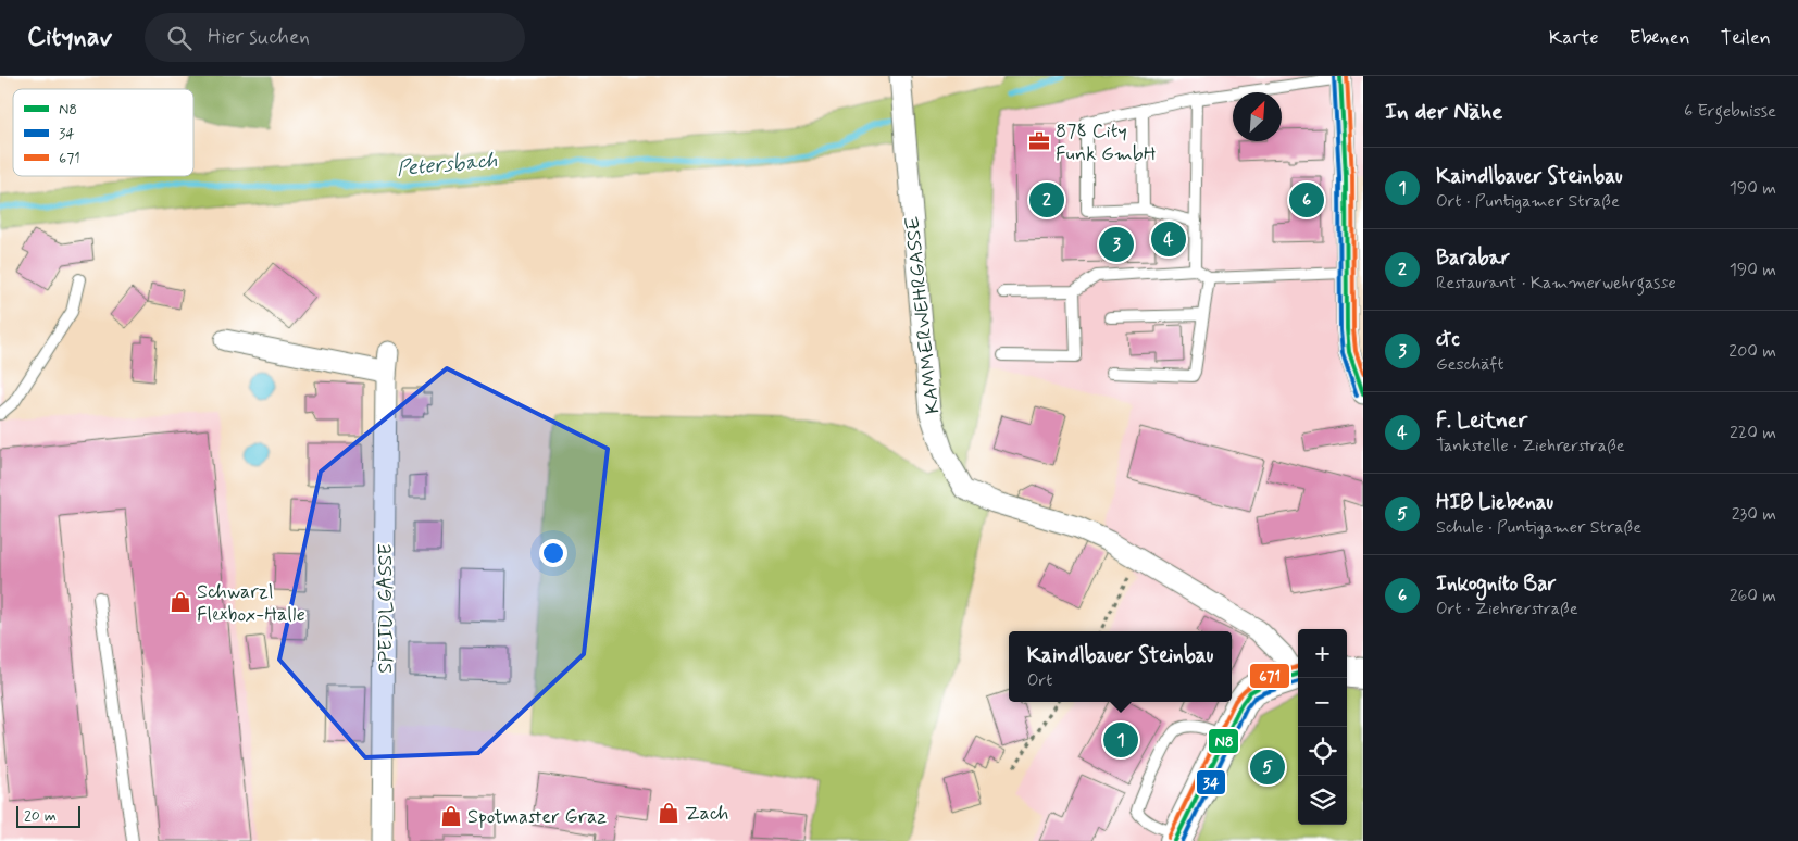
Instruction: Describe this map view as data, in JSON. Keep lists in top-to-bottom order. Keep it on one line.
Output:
{"streets":{"street":["KAMMERWEHRGASSE","SPEIDLGASSE"]},"water":["Petersbach"],"places":{"office":["878 City Funk GmbH"],"shop":["Schwarzl Flexbox-Halle","Zach","Spotmaster Graz"]},"lines":["transit line N8","transit line 34","transit line 671"],"legend":["N8","34","671"],"scale_bar":"20 m","north":"top right","page":{"header":"Citynav","search":"Hier suchen","nav":["Karte","Ebenen","Teilen"],"heading":["In der Nähe","6 Ergebnisse"],"list":[{"mark":"1","name":"Kaindlbauer Steinbau","note":"Ort · Puntigamer Straße","value":"190 m"},{"mark":"2","name":"Barabar","note":"Restaurant · Kammerwehrgasse","value":"190 m"},{"mark":"3","name":"ctc","note":"Geschäft","value":"200 m"},{"mark":"4","name":"F. Leitner","note":"Tankstelle · Ziehrerstraße","value":"220 m"},{"mark":"5","name":"HIB Liebenau","note":"Schule · Puntigamer Straße","value":"230 m"},{"mark":"6","name":"Inkognito Bar","note":"Ort · Ziehrerstraße","value":"260 m"}],"pins":["2","6","4","3","1","5"],"map_buttons":["+","−"],"popup":["Kaindlbauer Steinbau","Ort"],"scale":"20 m"}}
